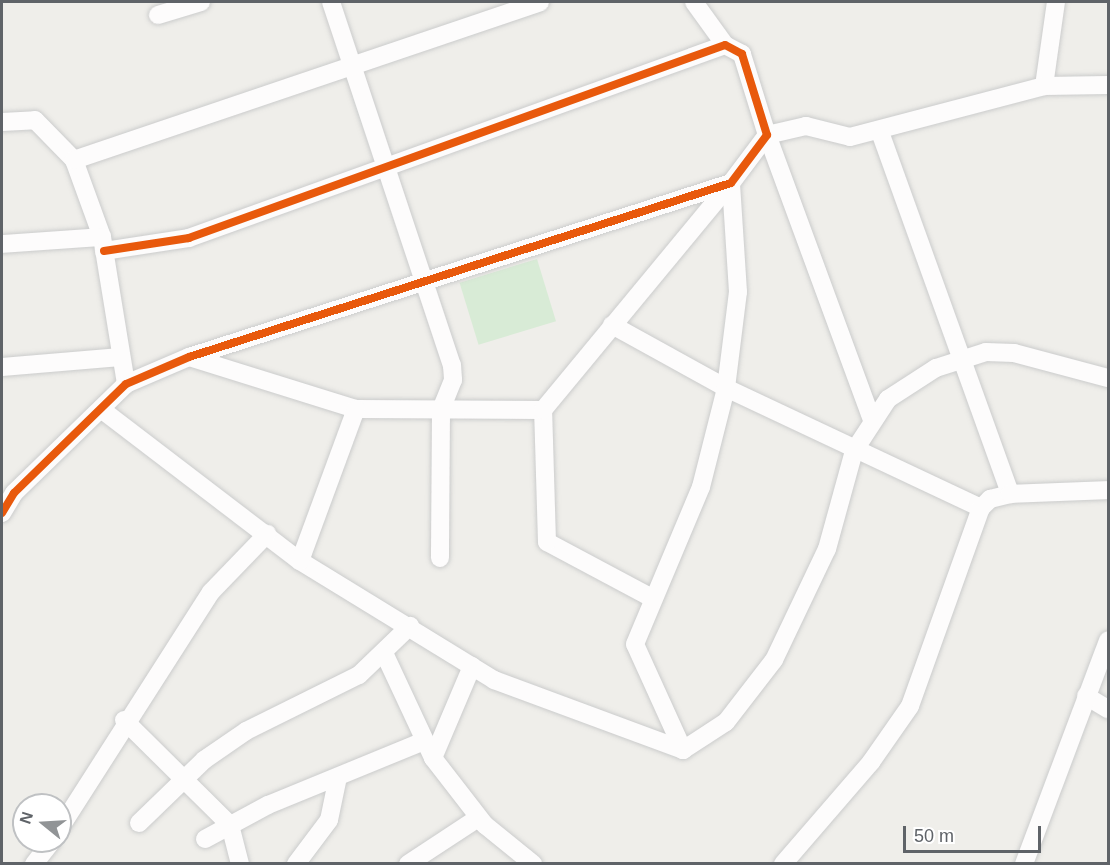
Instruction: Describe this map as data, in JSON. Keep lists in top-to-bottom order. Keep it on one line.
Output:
{"scale_bar":"50 m","north":"left"}
